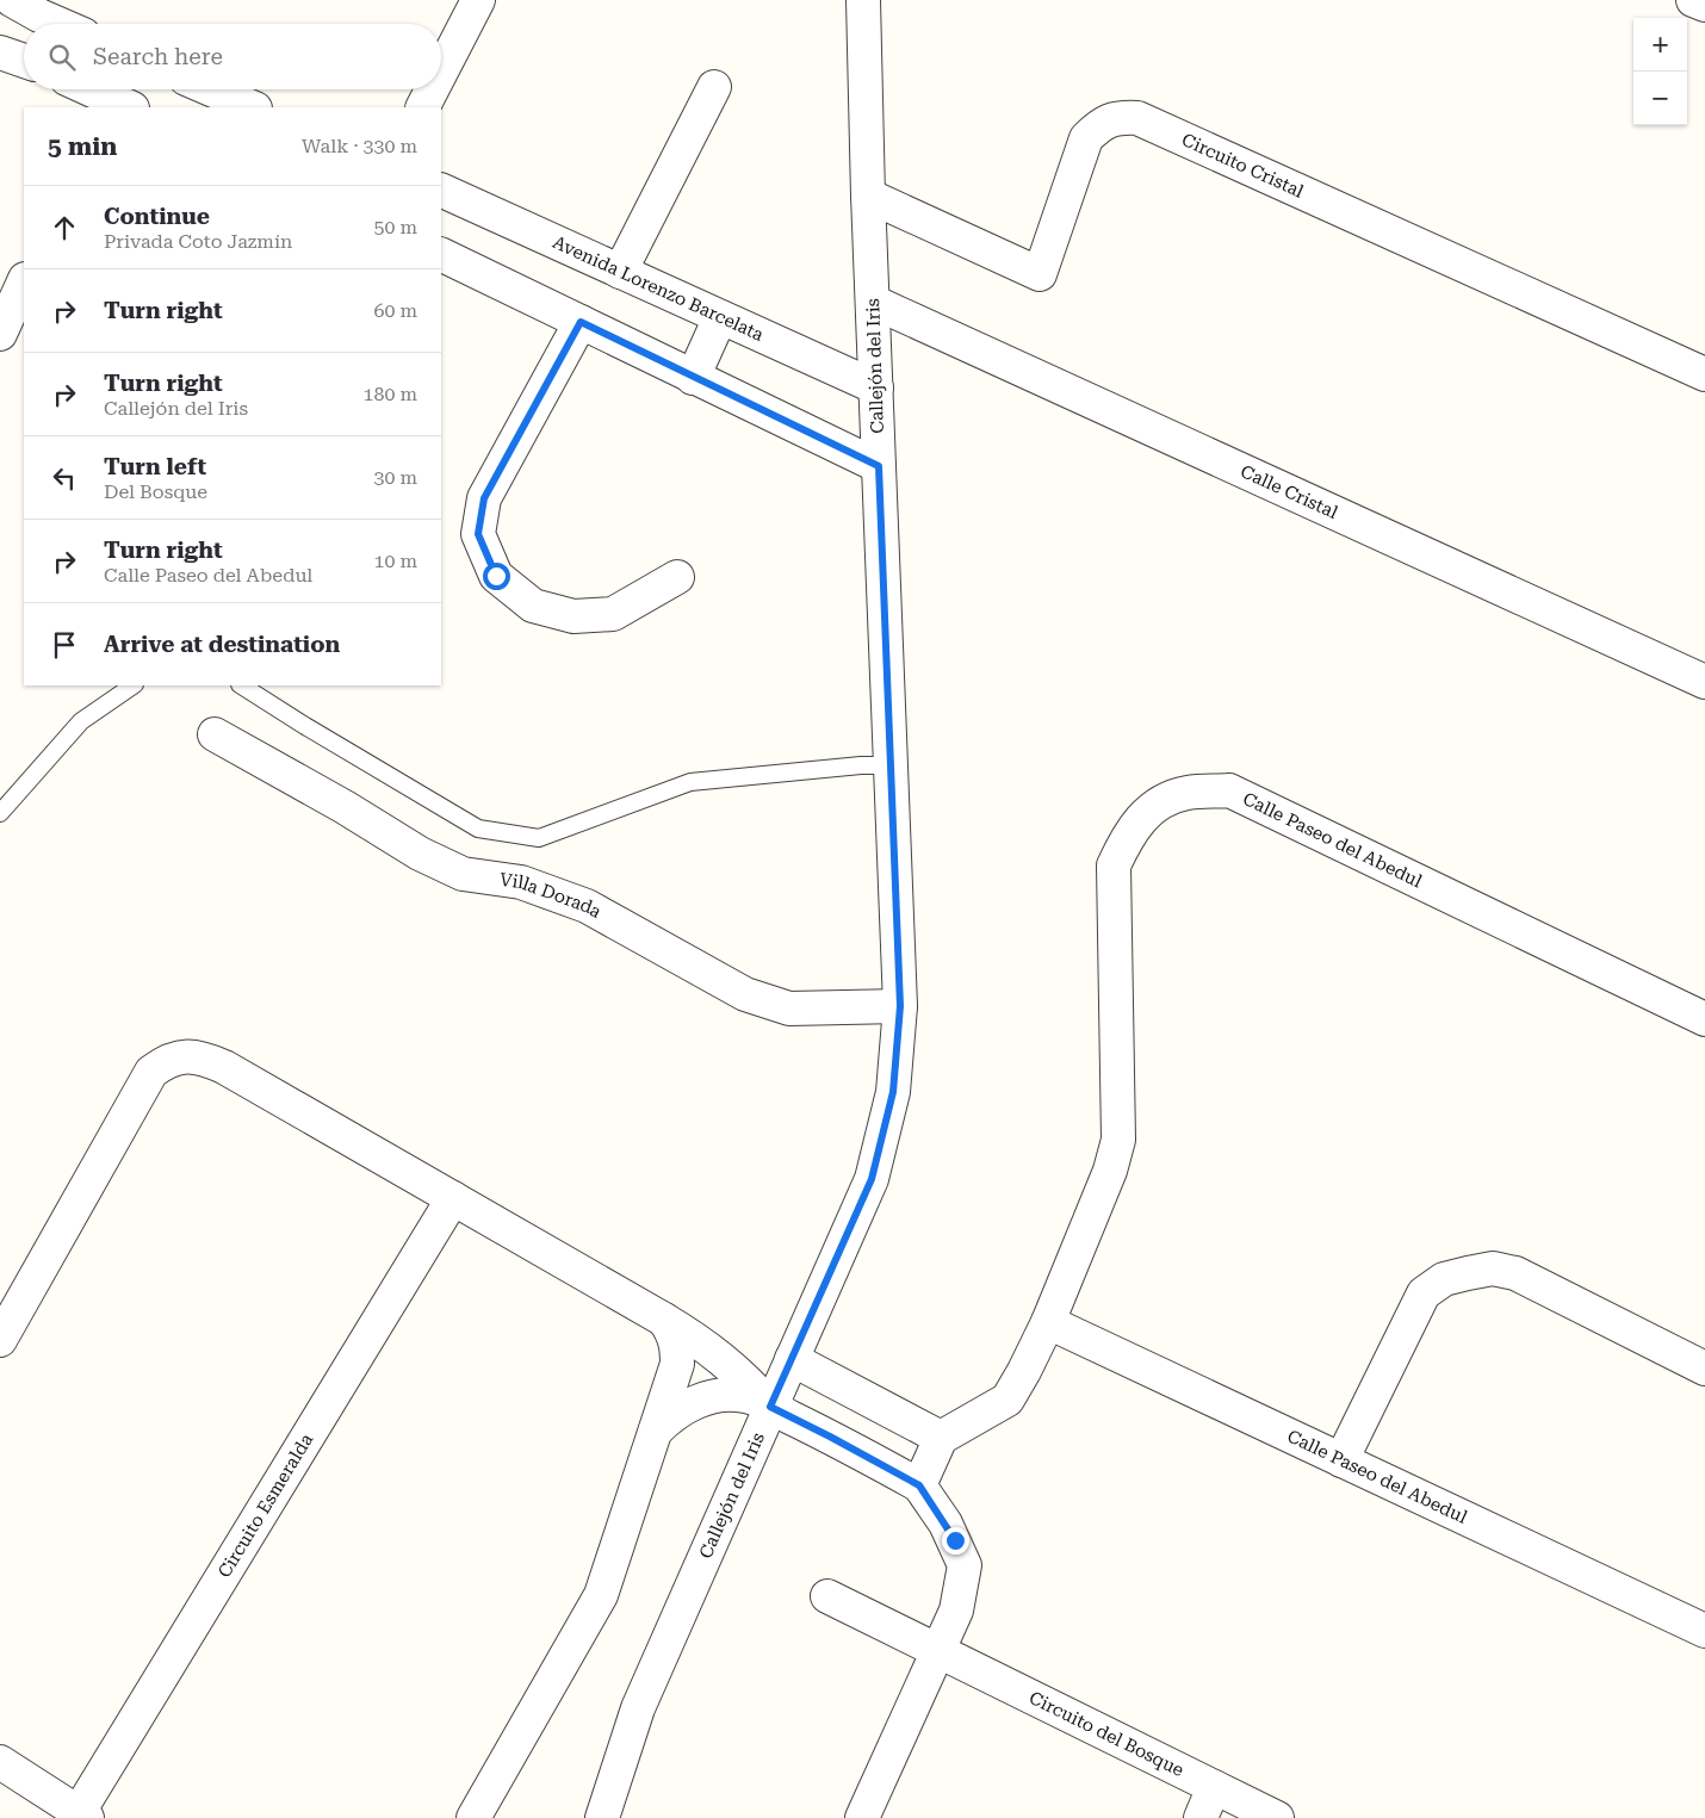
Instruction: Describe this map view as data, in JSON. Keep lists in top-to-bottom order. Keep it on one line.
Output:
{"streets":{"street":["Circuito Cristal","Avenida Lorenzo Barcelata","Callejón del Iris","Calle Cristal","Calle Paseo del Abedul","Villa Dorada","Circuito Esmeralda","Circuito del Bosque"]},"crossings":[["Circuito Cristal","Callejón del Iris"],["Avenida Lorenzo Barcelata","Callejón del Iris"],["Callejón del Iris","Calle Cristal"],["Callejón del Iris","Villa Dorada"]],"page":{"map_buttons":["+","−"],"search":"Search here","heading":["5 min","Walk · 330 m"],"list":[["Continue","Privada Coto Jazmín","50 m"],["Turn right","60 m"],["Turn right","Callejón del Iris","180 m"],["Turn left","Del Bosque","30 m"],["Turn right","Calle Paseo del Abedul","10 m"],"Arrive at destination"]}}
